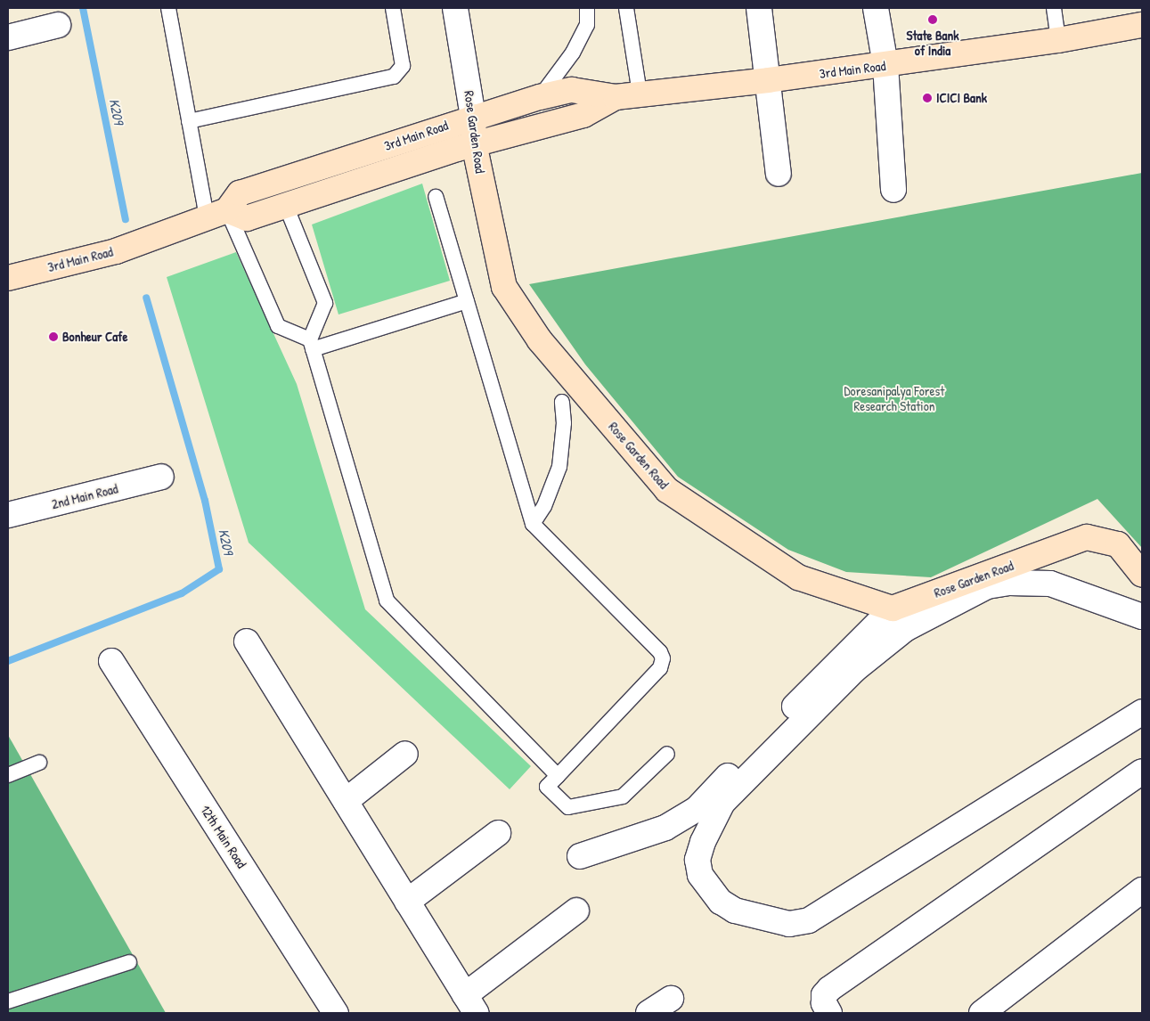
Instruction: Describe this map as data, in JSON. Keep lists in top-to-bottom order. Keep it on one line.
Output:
{"streets":{"street":["3rd Main Road","Rose Garden Road","2nd Main Road","12th Main Road"]},"crossings":[["3rd Main Road","Rose Garden Road"]],"water":["K209"],"parks":["Doresanipalya Forest Research Station"],"places":["State Bank of India","ICICI Bank","Bonheur Cafe"]}
